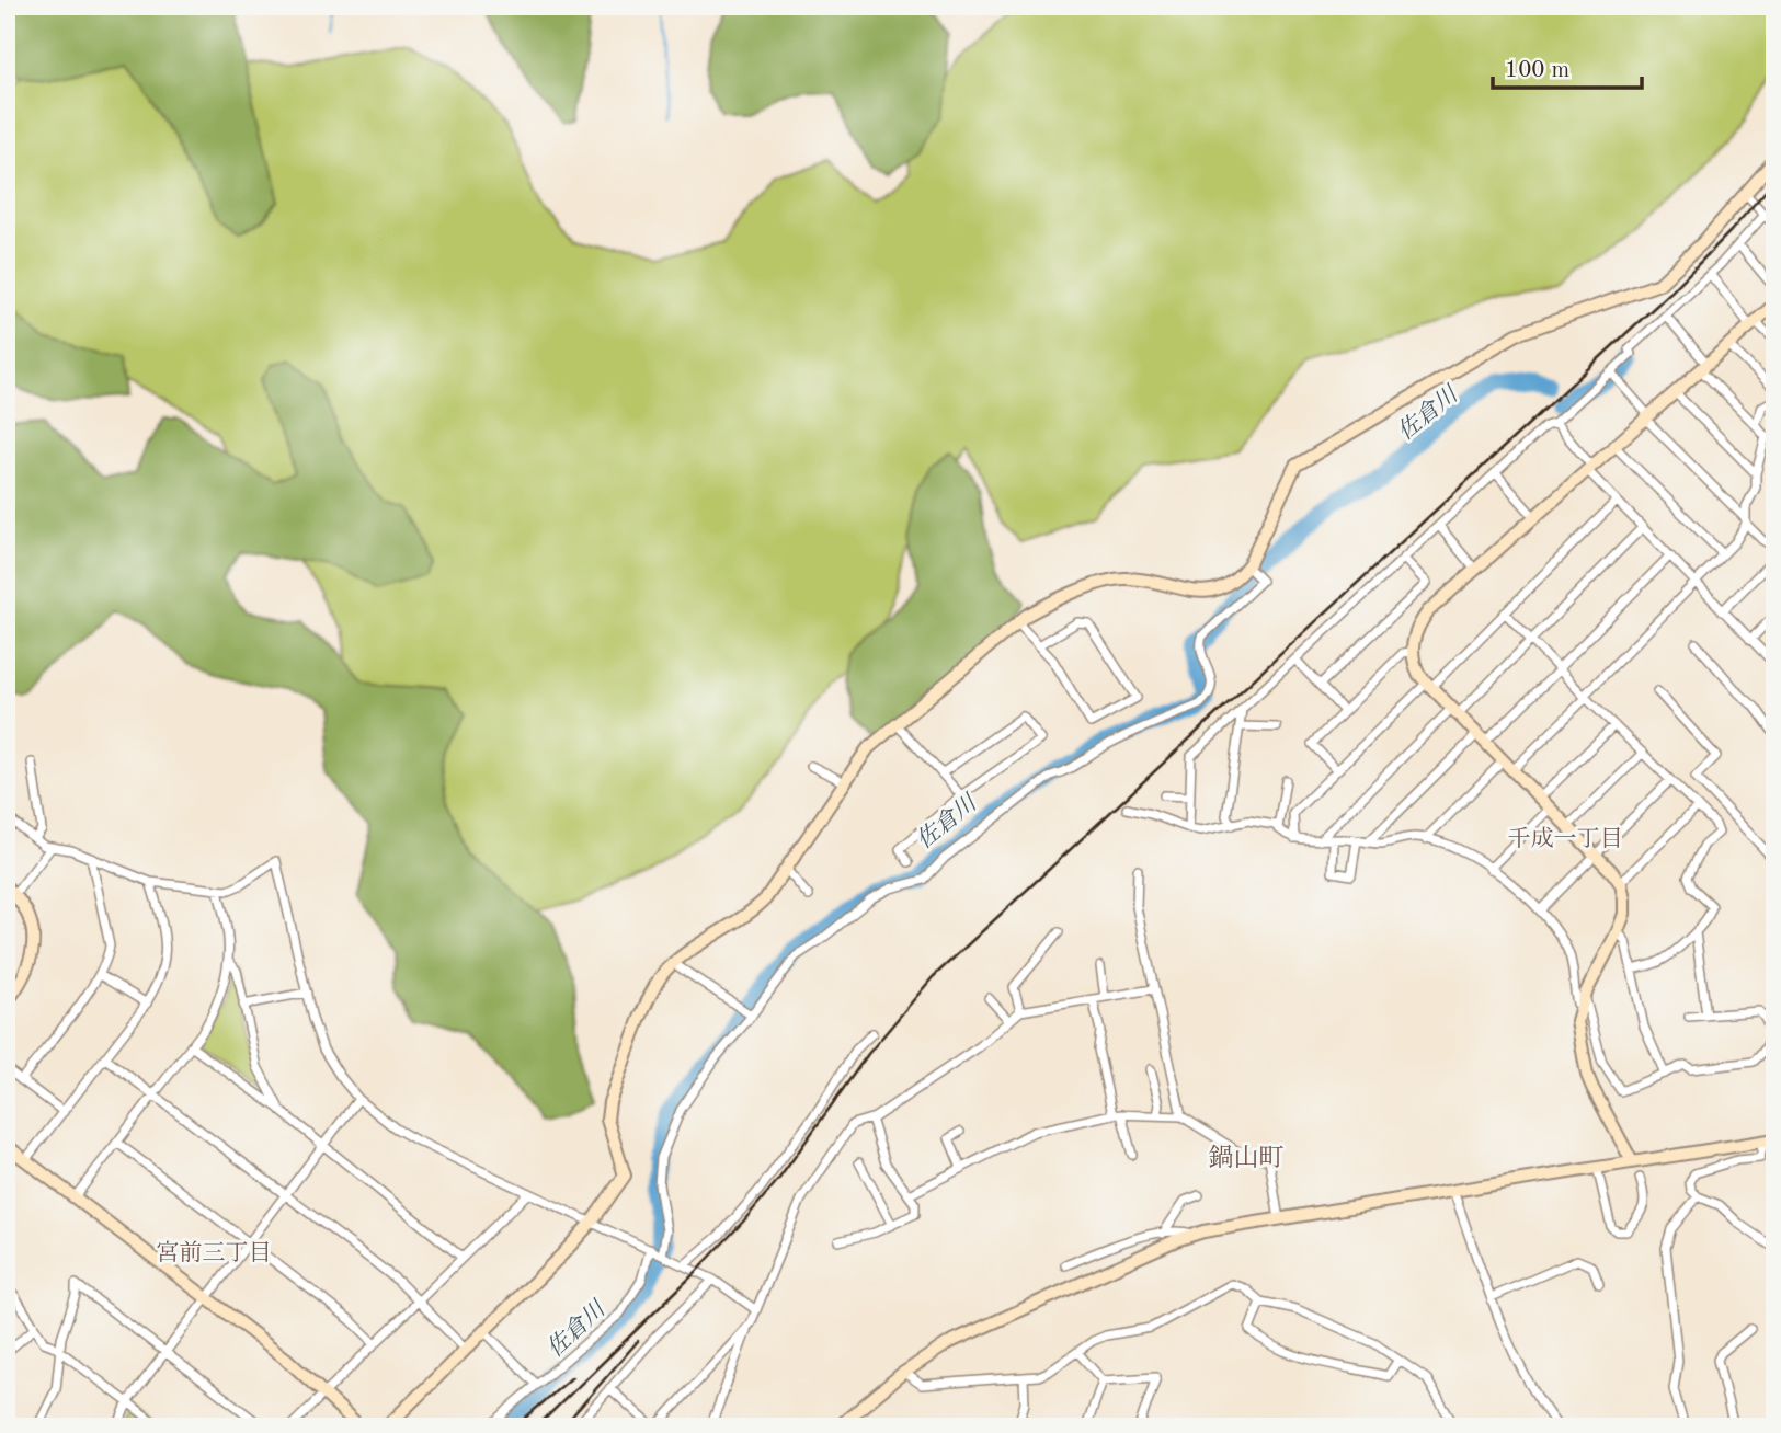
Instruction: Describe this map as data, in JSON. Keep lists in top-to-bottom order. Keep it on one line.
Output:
{"districts":["千成一丁目","鍋山町","宮前三丁目"],"water":["佐倉川"],"scale_bar":"100 m"}
